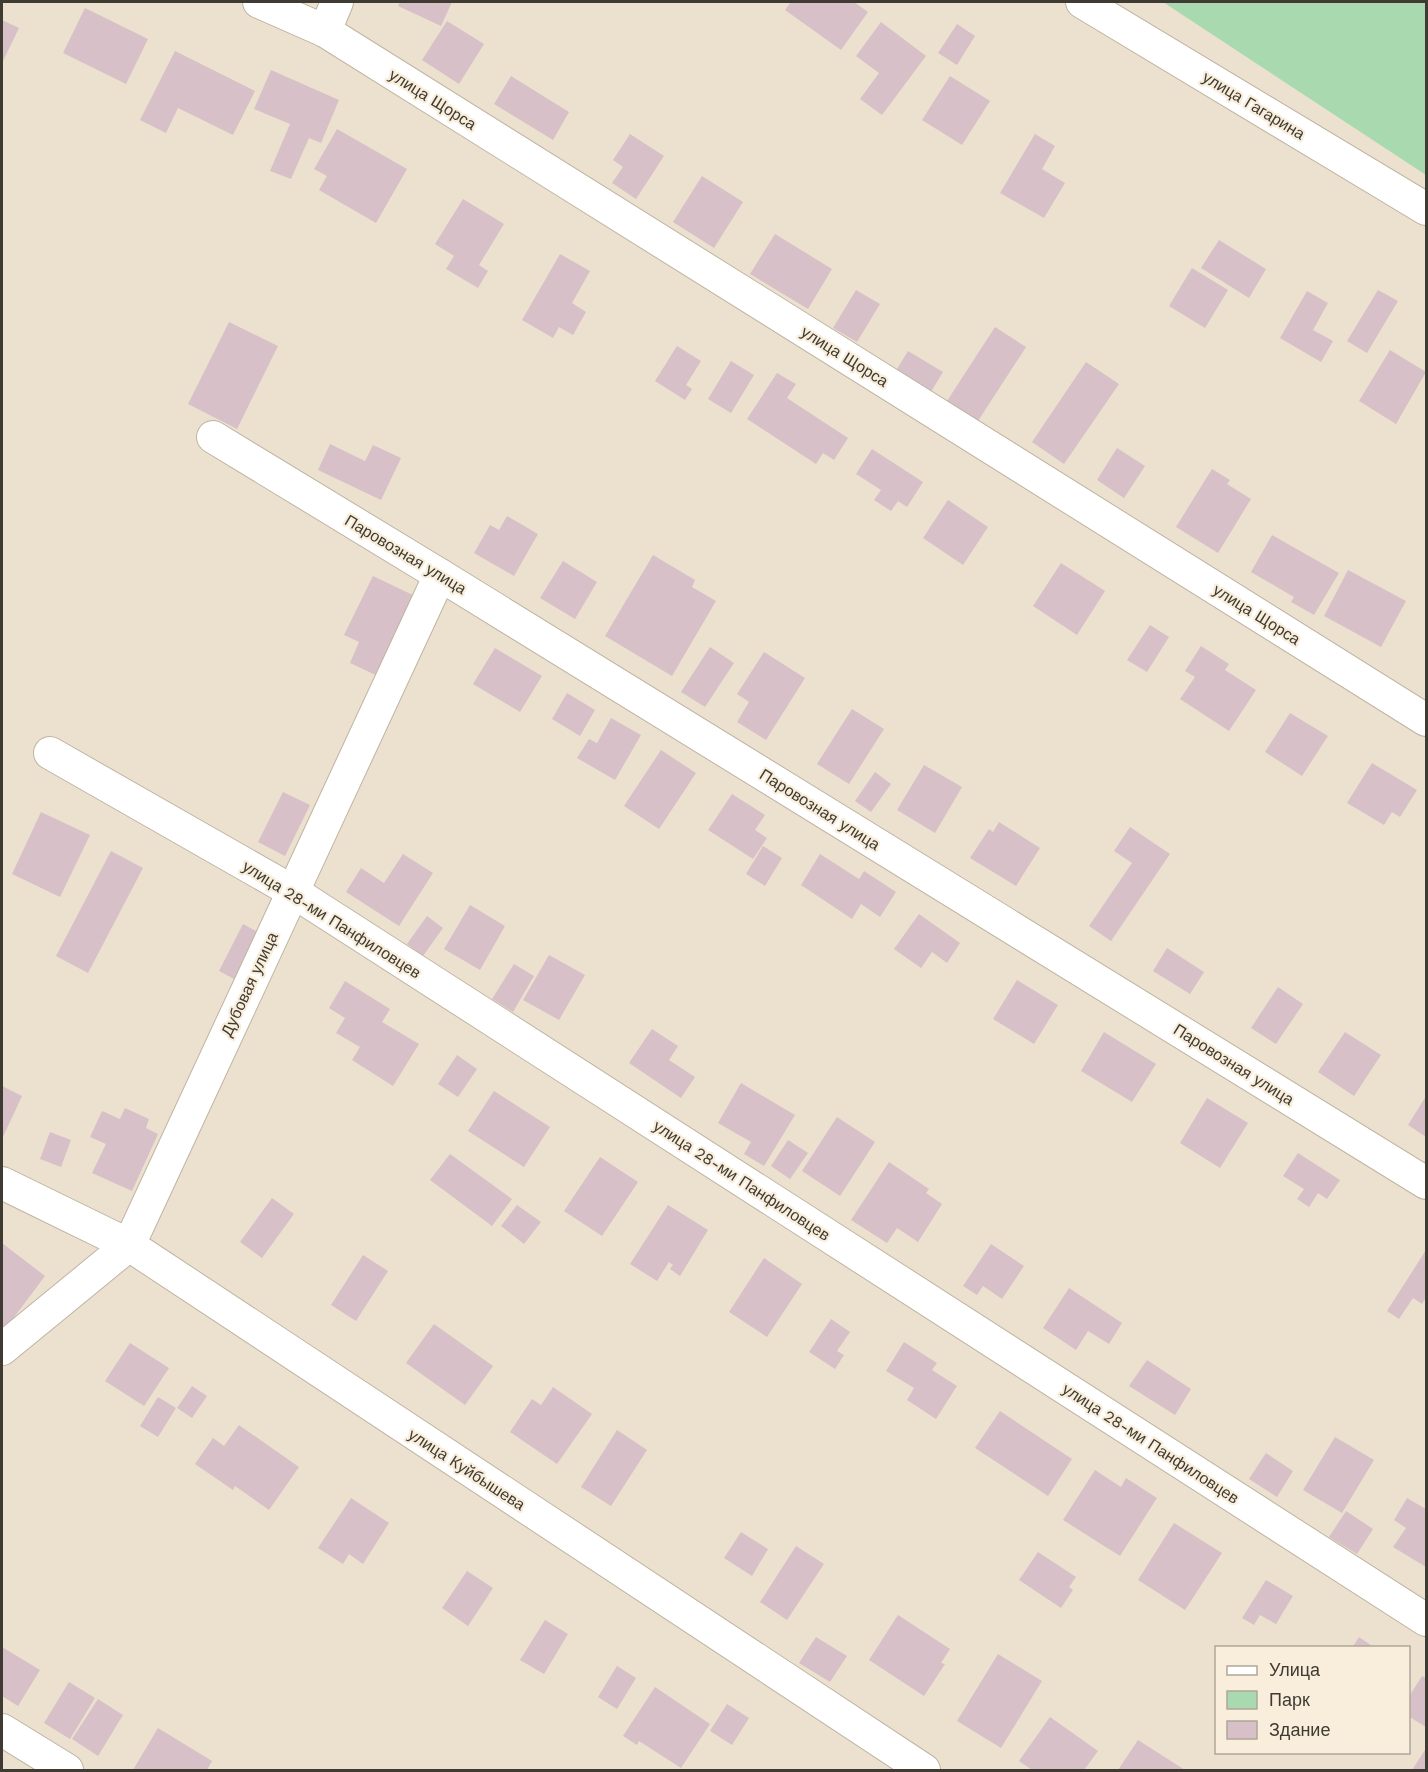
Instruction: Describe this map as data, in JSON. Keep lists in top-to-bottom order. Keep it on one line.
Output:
{"streets":{"street":["улица Щорса","улица Гагарина","Паровозная улица","улица 28-ми Панфиловцев","Дубовая улица","улица Куйбышева"]},"crossings":[["Паровозная улица","Дубовая улица"],["улица 28-ми Панфиловцев","Дубовая улица"],["Дубовая улица","улица Куйбышева"]],"legend":["Улица","Парк","Здание"]}
